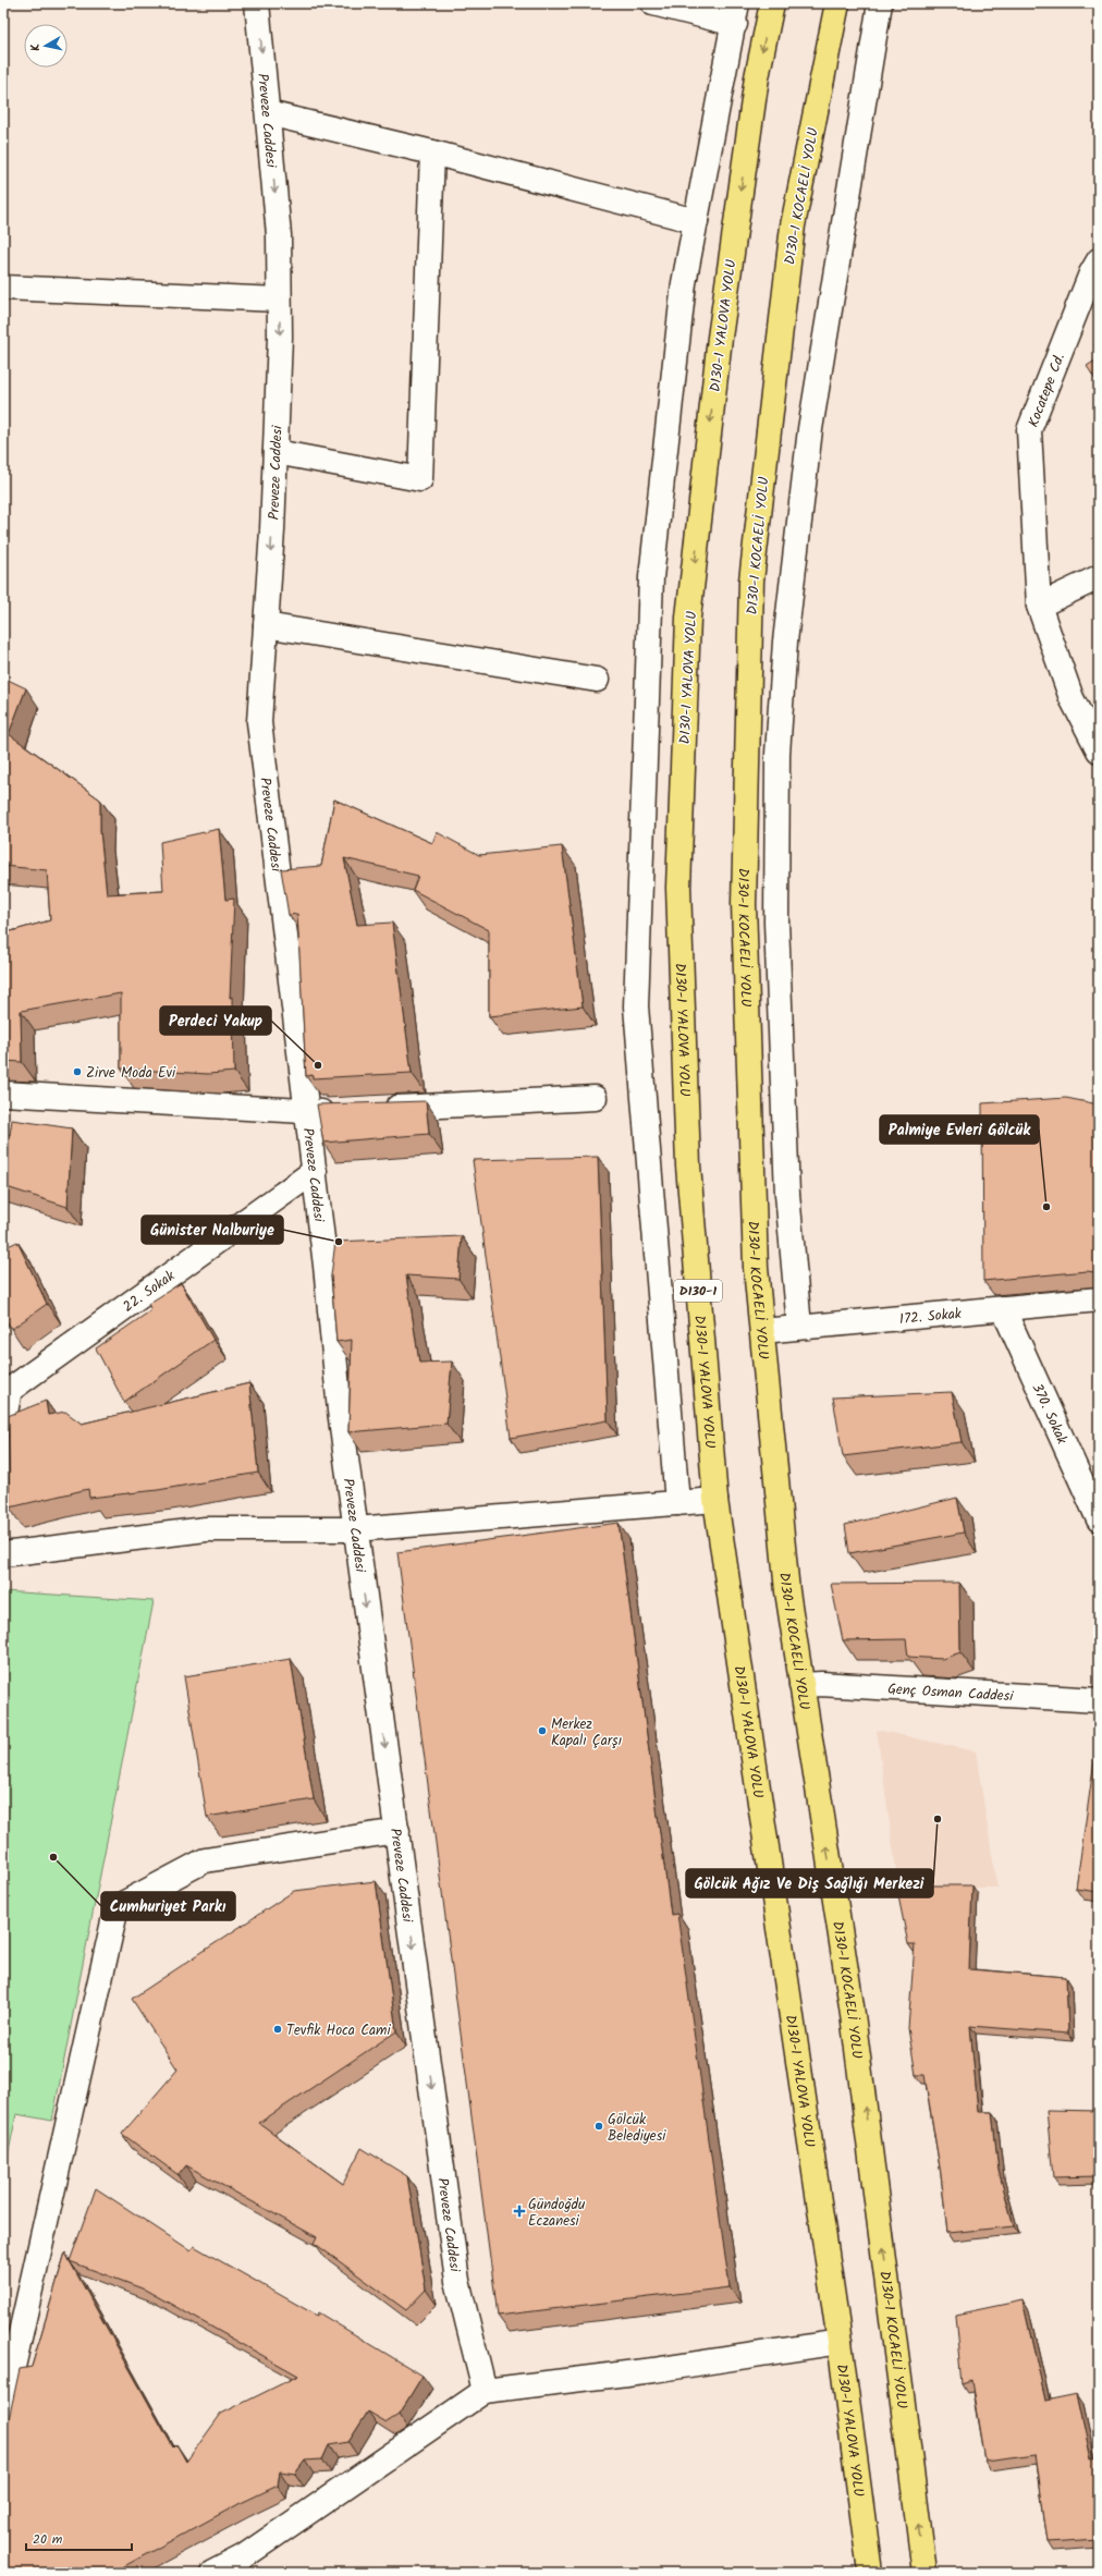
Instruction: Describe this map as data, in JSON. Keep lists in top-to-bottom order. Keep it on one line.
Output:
{"streets":{"highway":["D130-1 KOCAELİ YOLU","D130-1 YALOVA YOLU","D130-1"],"street":["Preveze Caddesi","Kocatepe Cd.","22. Sokak","172. Sokak","370. Sokak","Genç Osman Caddesi"]},"crossings":[["Preveze Caddesi","22. Sokak"],["D130-1 KOCAELİ YOLU","172. Sokak"],["D130-1 KOCAELİ YOLU","Genç Osman Caddesi"],["172. Sokak","370. Sokak"]],"one_way":["Preveze Caddesi","D130-1 YALOVA YOLU"],"places":{"other":["Perdeci Yakup","Zirve Moda Evi","Palmiye Evleri Gölcük","Günister Nalburiye","Merkez Kapalı Çarşı","Gölcük Ağız Ve Diş Sağlığı Merkezi","Cumhuriyet Parkı","Tevfik Hoca Cami","Gölcük Belediyesi"],"health":["Gündoğdu Eczanesi"]},"scale_bar":"20 m","north":"left"}
